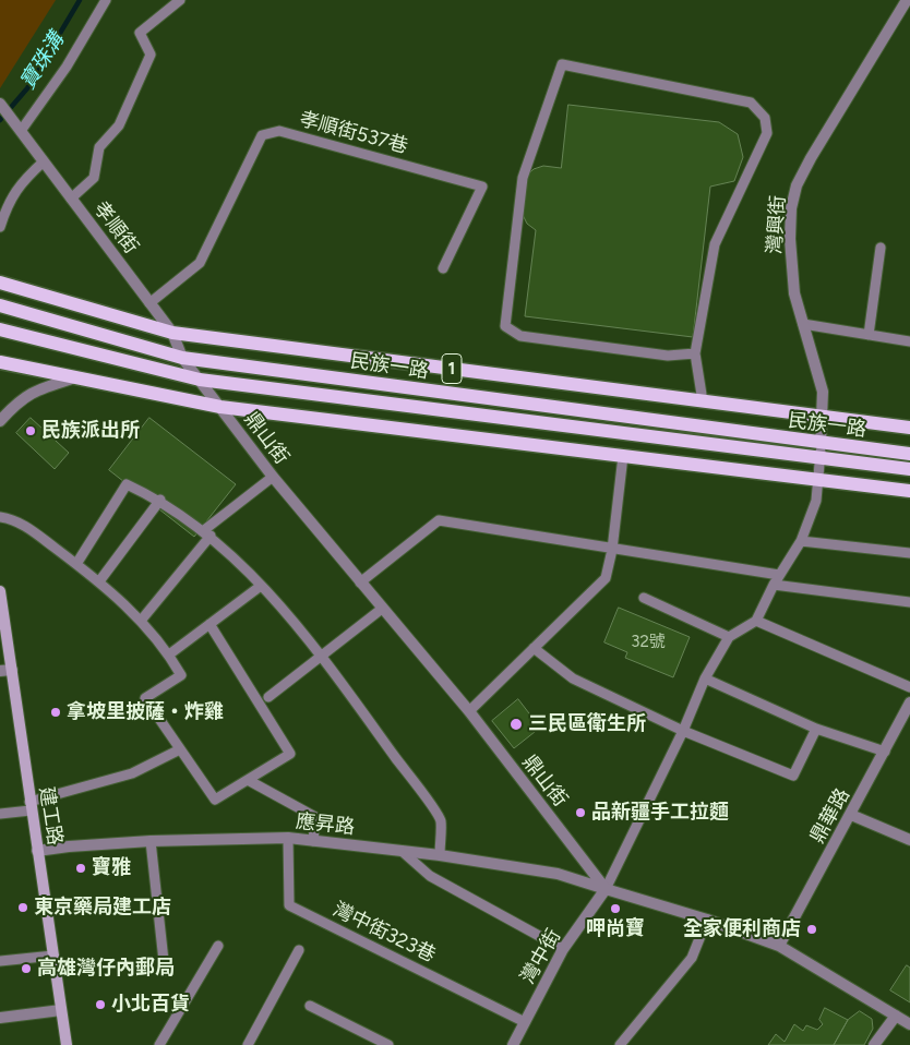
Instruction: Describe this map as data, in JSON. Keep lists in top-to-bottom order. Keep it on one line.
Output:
{"streets":{"main road":["民族一路","1"],"street":["灣興街","孝順街","鼎山街","建工路","鼎華路","應昇路","灣中街"],"lane":["孝順街537巷","灣中街323巷"]},"crossings":[["孝順街537巷","孝順街"],["灣興街","民族一路"],["孝順街","民族一路"],["孝順街","鼎山街"],["民族一路","鼎山街"],["鼎山街","應昇路"],["鼎山街","灣中街"],["建工路","應昇路"],["應昇路","灣中街323巷"],["應昇路","灣中街"],["灣中街323巷","灣中街"]],"water":["寶珠溝"],"places":["民族派出所","拿坡里披薩‧炸雞","三民區衛生所","品新疆手工拉麵","寶雅","東京藥局建工店","呷尚寶","全家便利商店","高雄灣仔內郵局","小北百貨"],"house_numbers":["32號"]}
